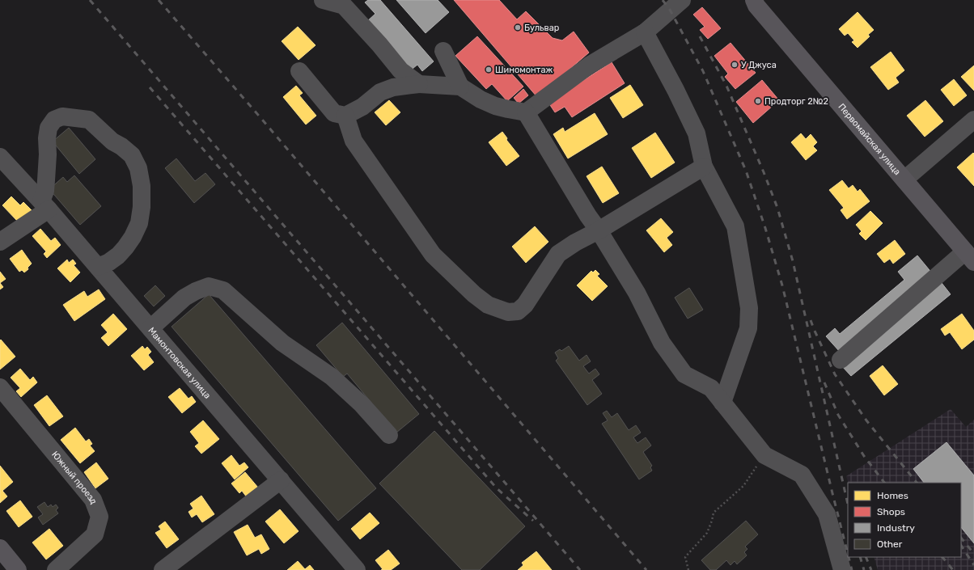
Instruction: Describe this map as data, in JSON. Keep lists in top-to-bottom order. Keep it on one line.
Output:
{"streets":{"main road":["Первомайская улица"],"street":["Мамонтовская улица","Южный проезд"]},"places":["Бульвар","У Джуса","Шиномонтаж","Продторг 2№2"],"legend":["Homes","Shops","Industry","Other"]}
